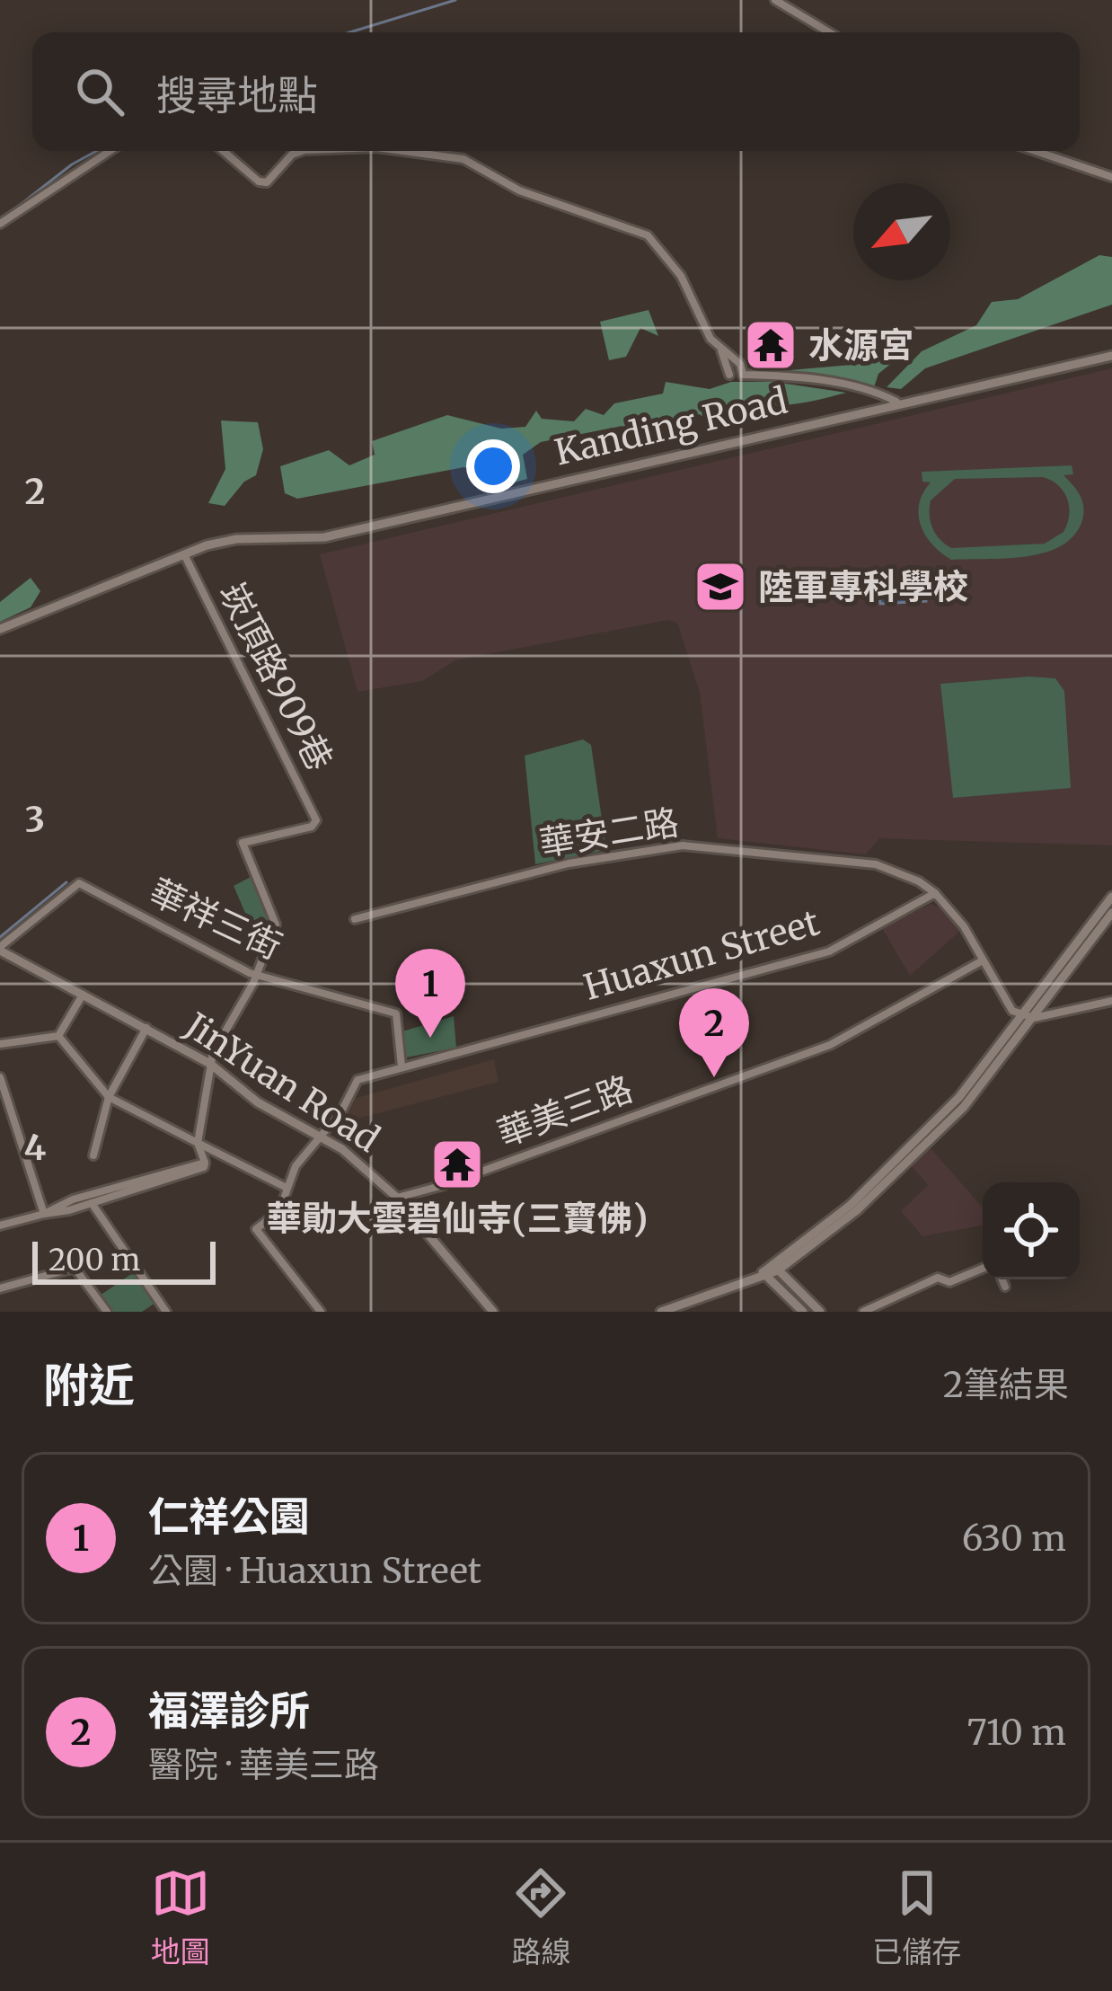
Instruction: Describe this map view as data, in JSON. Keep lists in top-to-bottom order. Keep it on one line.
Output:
{"streets":{"street":["Kanding Road","崁頂路909巷","華安二路","華祥三街","Huaxun Street","JinYuan Road","華美三路"]},"crossings":[["Kanding Road","崁頂路909巷"],["崁頂路909巷","華祥三街"],["華安二路","Huaxun Street"],["華祥三街","Huaxun Street"],["華祥三街","JinYuan Road"],["Huaxun Street","JinYuan Road"],["JinYuan Road","華美三路"]],"places":{"temple":["水源宮","華勛大雲碧仙寺(三寶佛)"],"school or university":["陸軍專科學校"]},"scale_bar":"200 m","north":"bottom left","page":{"search":"搜尋地點","pins":["1","2"],"scale":"200 m","heading":["附近","2筆結果"],"list":[{"mark":"1","name":"仁祥公園","note":"公園 · Huaxun Street","value":"630 m"},{"mark":"2","name":"福澤診所","note":"醫院 · 華美三路","value":"710 m"}],"nav":["地圖","路線","已儲存"]},"grid":{"rows":["2","3","4"]}}
